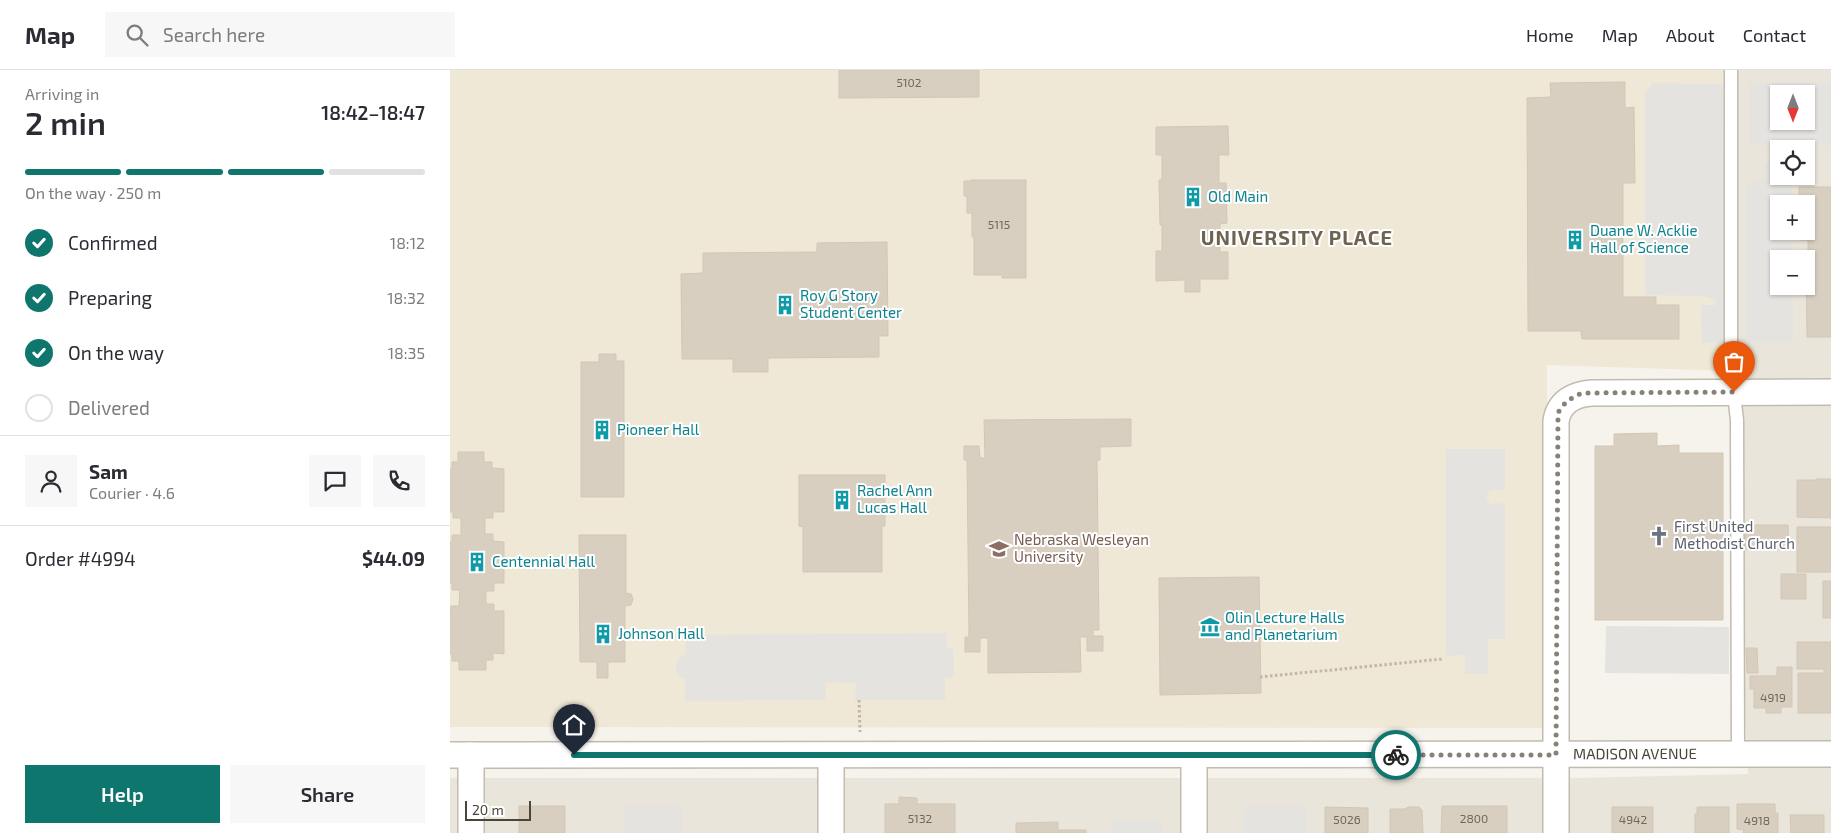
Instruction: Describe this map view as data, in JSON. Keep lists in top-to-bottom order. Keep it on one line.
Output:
{"streets":{"street":["MADISON AVENUE"]},"districts":["UNIVERSITY PLACE"],"places":{"building":["Old Main","Duane W. Acklie Hall of Science","Roy G Story Student Center","Pioneer Hall","Rachel Ann Lucas Hall","Centennial Hall","Johnson Hall"],"church":["First United Methodist Church"],"school or university":["Nebraska Wesleyan University"],"museum":["Olin Lecture Halls and Planetarium"]},"house_numbers":["5102","5115","4919","5132","2800","5026","4942","4918"],"scale_bar":"20 m","north":"bottom","page":{"header":"Map","search":"Search here","nav":["Home","Map","About","Contact"],"heading":["2 min","Arriving in","18:42–18:47"],"panel":["Sam","Courier · 4.6","Order #4994","$44.09"],"map_buttons":["+","−"],"bar":"On the way · 250 m","list":[["Confirmed","18:12"],["Preparing","18:32"],["On the way","18:35"],"Delivered"],"buttons":["Help","Share"],"scale":"20 m"}}
